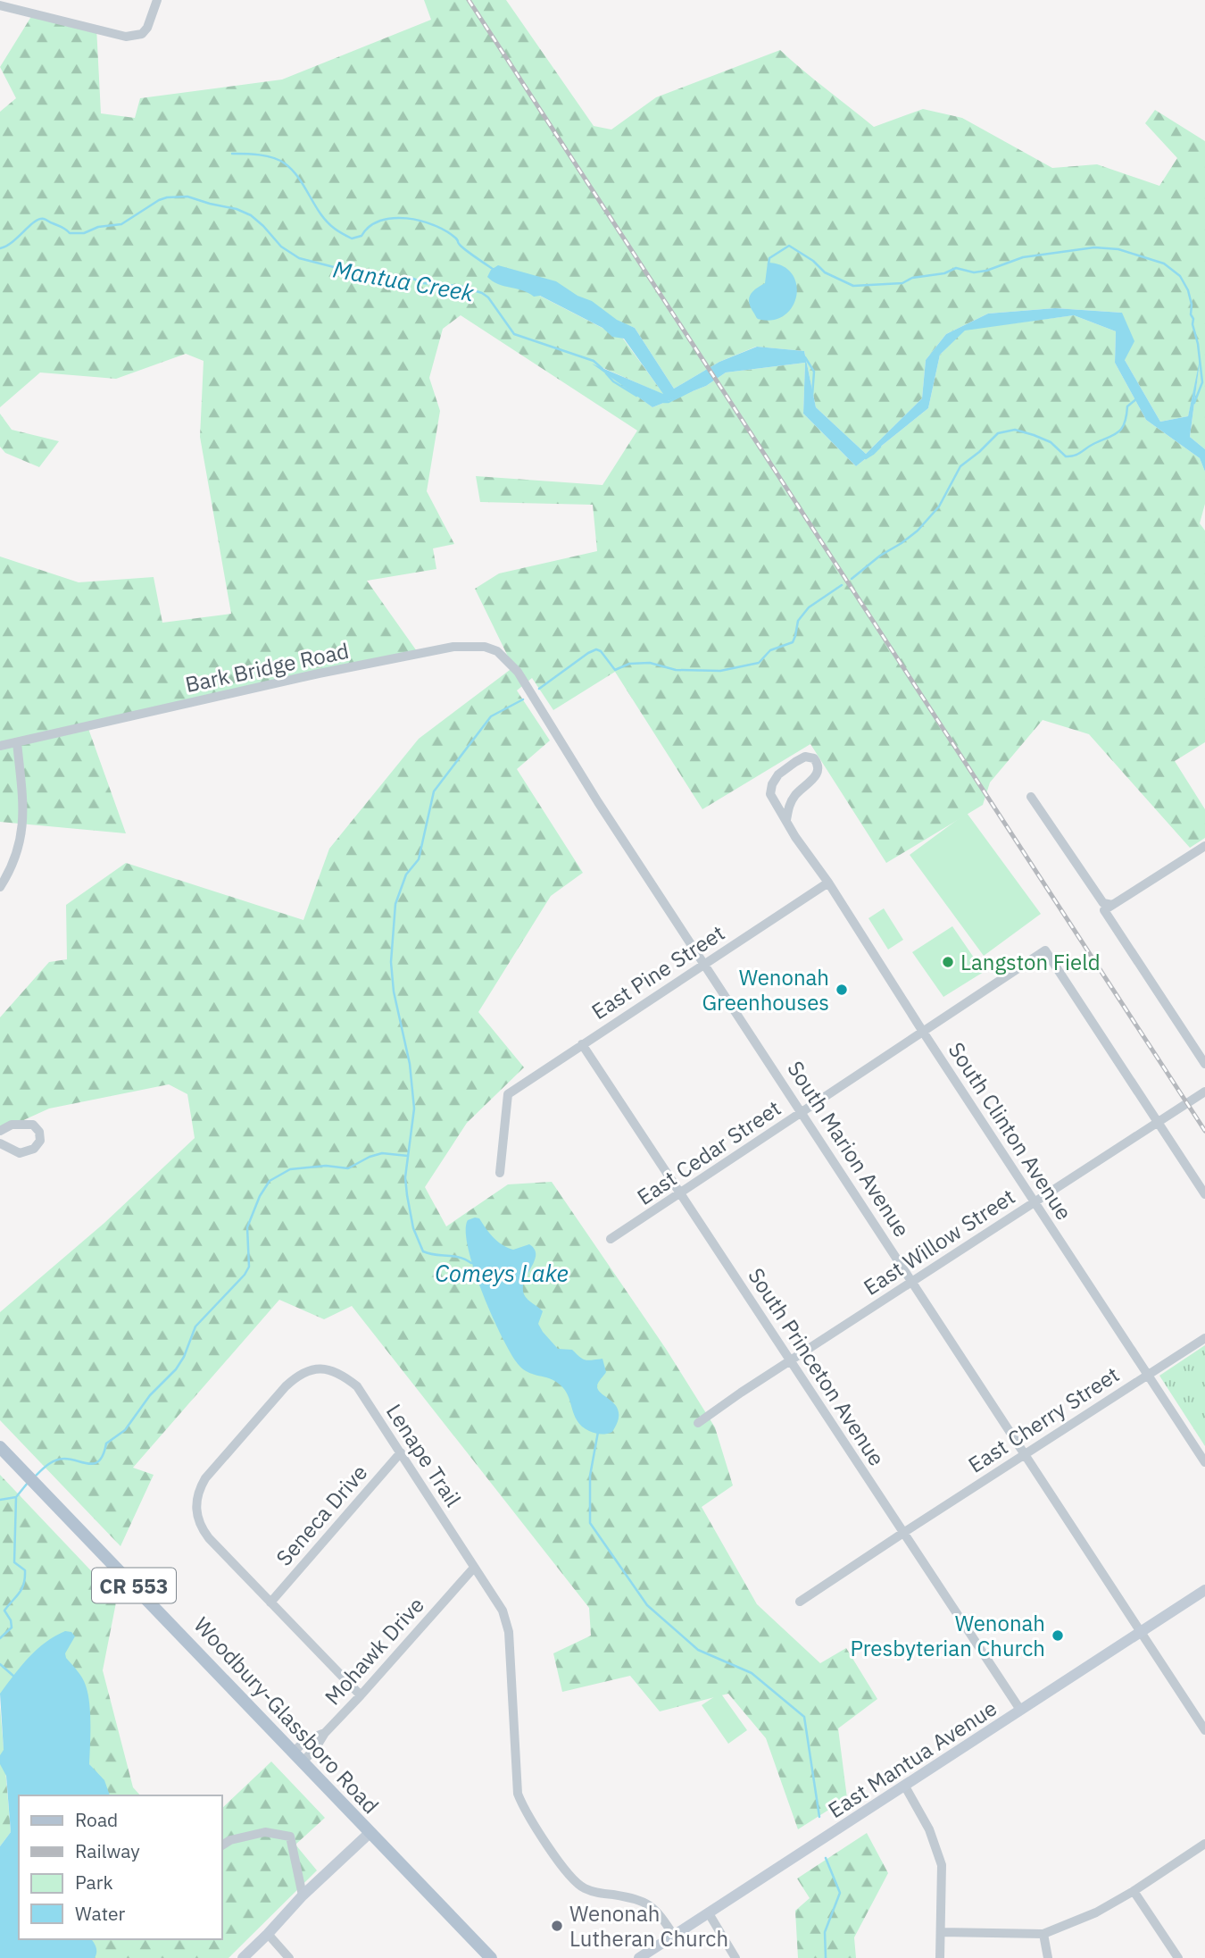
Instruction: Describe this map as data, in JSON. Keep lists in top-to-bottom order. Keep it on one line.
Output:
{"streets":{"main road":["CR 553","Woodbury-Glassboro Road"],"street":["Bark Bridge Road","East Pine Street","South Clinton Avenue","South Marion Avenue","East Cedar Street","East Willow Street","South Princeton Avenue","East Cherry Street","Lenape Trail","Seneca Drive","Mohawk Drive","East Mantua Avenue"]},"crossings":[["Bark Bridge Road","South Marion Avenue"],["East Pine Street","South Clinton Avenue"],["East Pine Street","South Marion Avenue"],["East Pine Street","South Princeton Avenue"],["South Clinton Avenue","East Cedar Street"],["South Clinton Avenue","East Willow Street"],["South Clinton Avenue","East Cherry Street"],["South Marion Avenue","East Cedar Street"],["South Marion Avenue","East Willow Street"],["South Marion Avenue","East Cherry Street"],["South Marion Avenue","East Mantua Avenue"],["East Cedar Street","East Willow Street"],["East Cedar Street","South Princeton Avenue"],["East Willow Street","South Princeton Avenue"],["South Princeton Avenue","East Cherry Street"],["South Princeton Avenue","East Mantua Avenue"],["Lenape Trail","Seneca Drive"],["Lenape Trail","Mohawk Drive"],["Lenape Trail","East Mantua Avenue"],["Mohawk Drive","Woodbury-Glassboro Road"]],"water":["Mantua Creek","Comeys Lake"],"places":["Langston Field","Wenonah Greenhouses","Wenonah Presbyterian Church","Wenonah Lutheran Church"],"legend":["Road","Railway","Park","Water"]}
